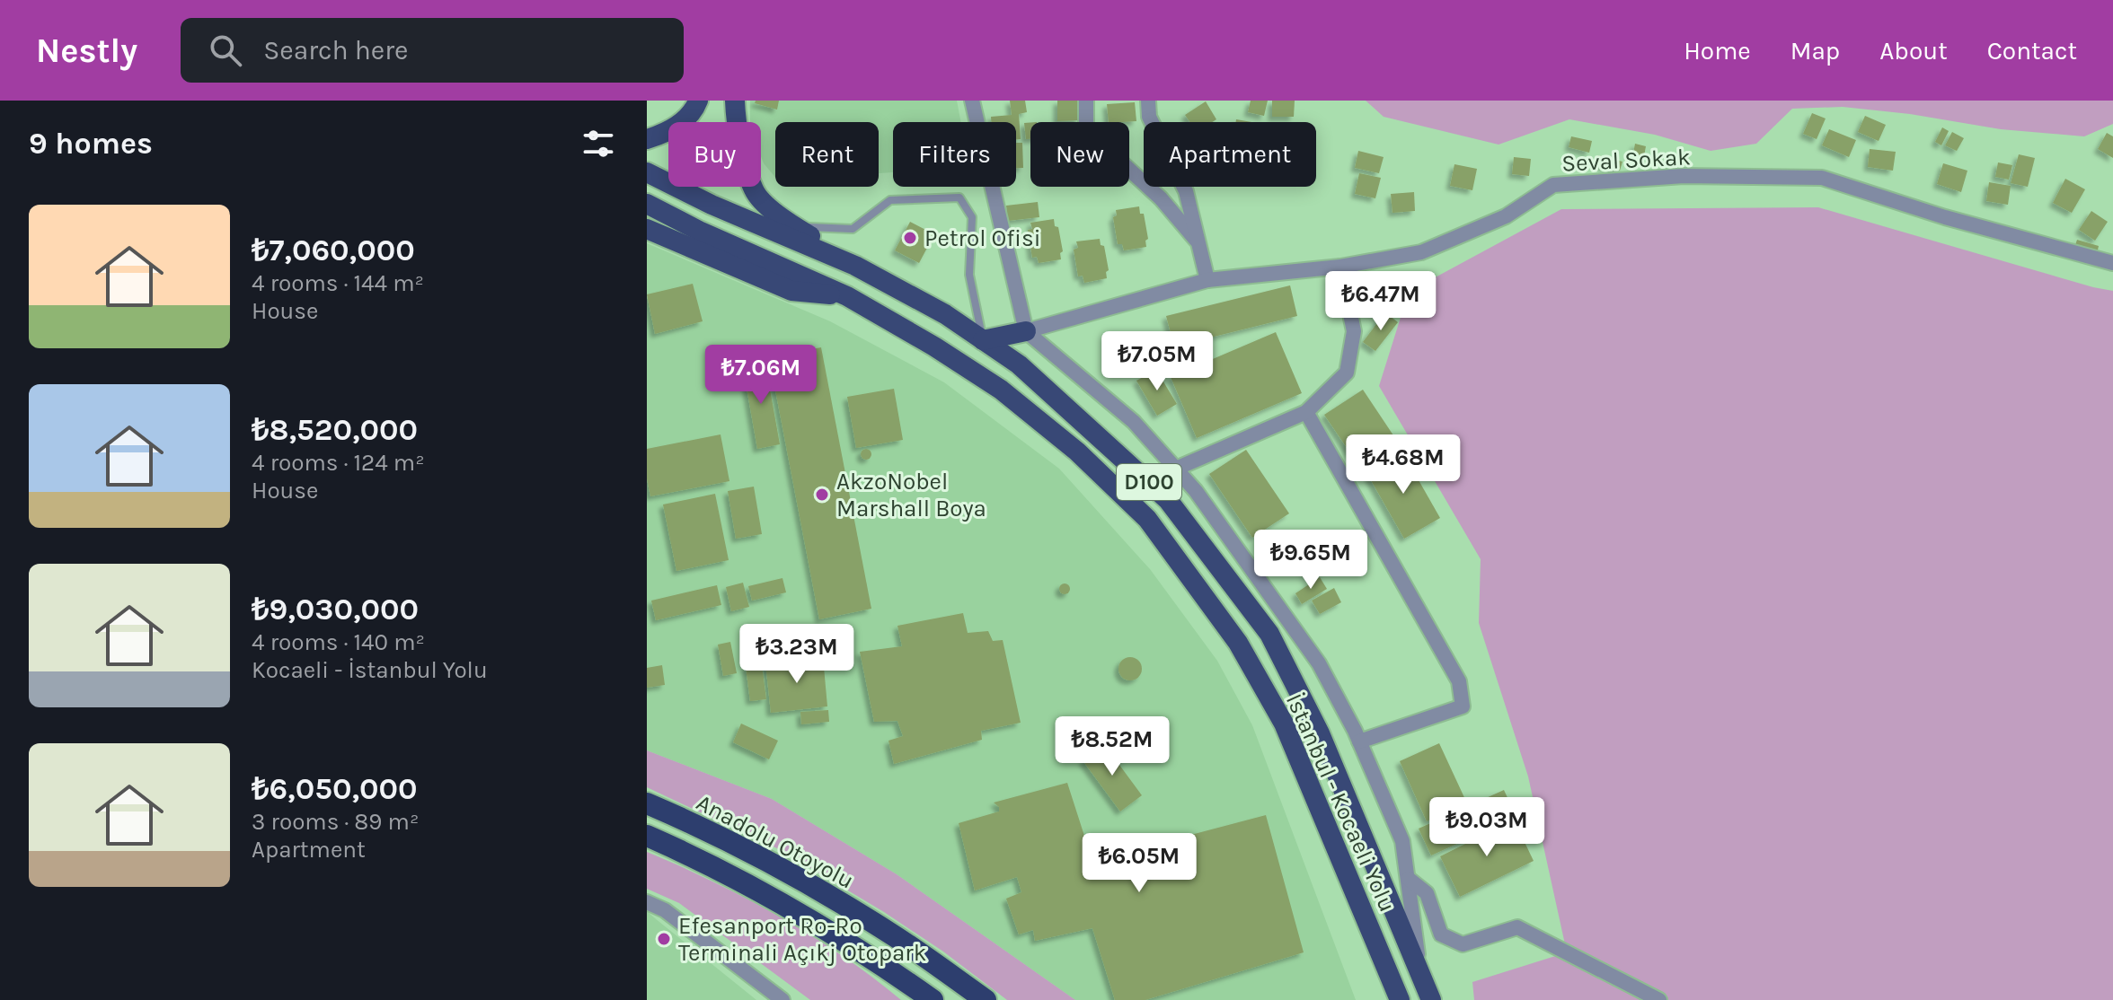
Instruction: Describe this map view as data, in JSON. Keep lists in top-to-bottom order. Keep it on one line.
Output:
{"streets":{"highway":["D100","İstanbul - Kocaeli Yolu","Anadolu Otoyolu"],"street":["Seval Sokak"]},"places":["Petrol Ofisi","AkzoNobel Marshall Boya","Efesanport Ro-Ro Terminali Açıkj Otopark"],"page":{"header":"Nestly","search":"Search here","nav":["Home","Map","About","Contact"],"heading":"9 homes","chip":["Buy","Rent","Filters","New","Apartment"],"list":[{"name":"₺7,060,000","note":"4 rooms · 144 m² · House"},{"name":"₺8,520,000","note":"4 rooms · 124 m² · House"},{"name":"₺9,030,000","note":"4 rooms · 140 m² · Kocaeli - İstanbul Yolu"},{"name":"₺6,050,000","note":"3 rooms · 89 m² · Apartment"}],"price":["₺6.47M","₺7.05M","₺7.06M","₺4.68M","₺9.65M","₺3.23M","₺8.52M","₺9.03M","₺6.05M"]}}
